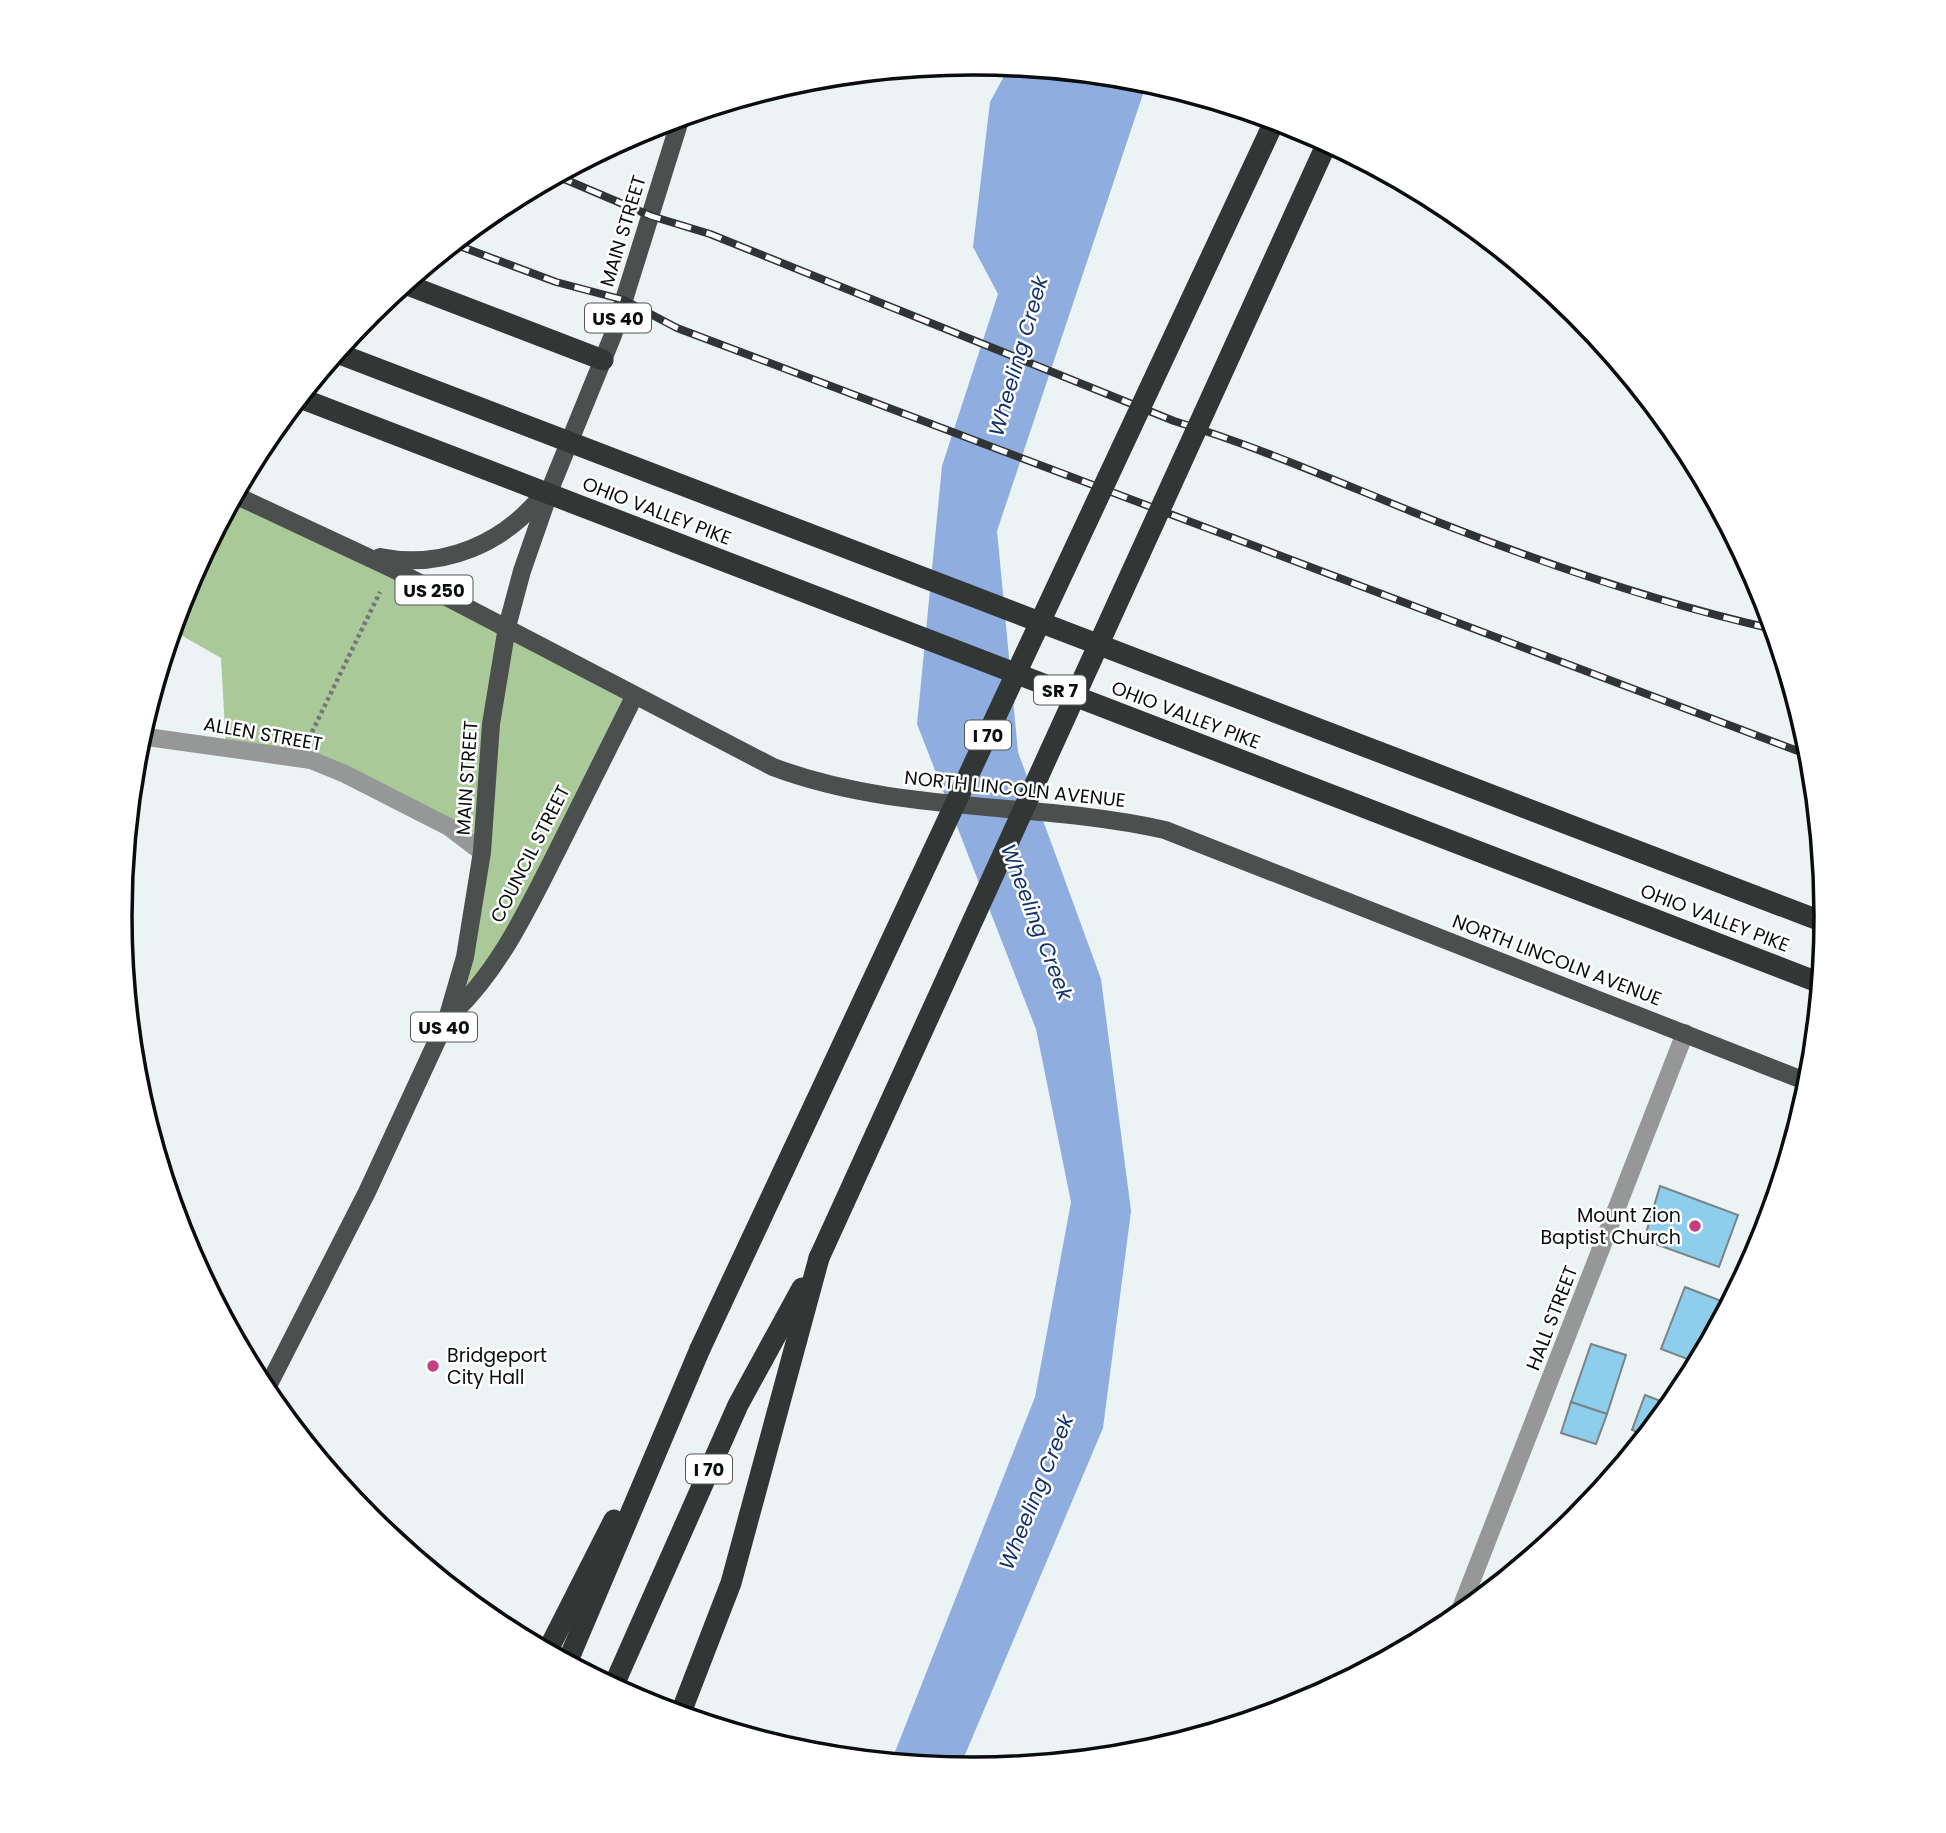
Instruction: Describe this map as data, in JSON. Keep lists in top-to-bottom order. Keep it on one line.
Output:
{"streets":{"highway":["OHIO VALLEY PIKE","SR 7","I 70"],"main road":["MAIN STREET","US 40","US 250","NORTH LINCOLN AVENUE","COUNCIL STREET"],"street":["ALLEN STREET","HALL STREET"]},"crossings":[["MAIN STREET","ALLEN STREET"],["MAIN STREET","NORTH LINCOLN AVENUE"],["MAIN STREET","COUNCIL STREET"],["NORTH LINCOLN AVENUE","COUNCIL STREET"],["NORTH LINCOLN AVENUE","HALL STREET"]],"water":["Wheeling Creek"],"places":["Mount Zion Baptist Church","Bridgeport City Hall"]}
